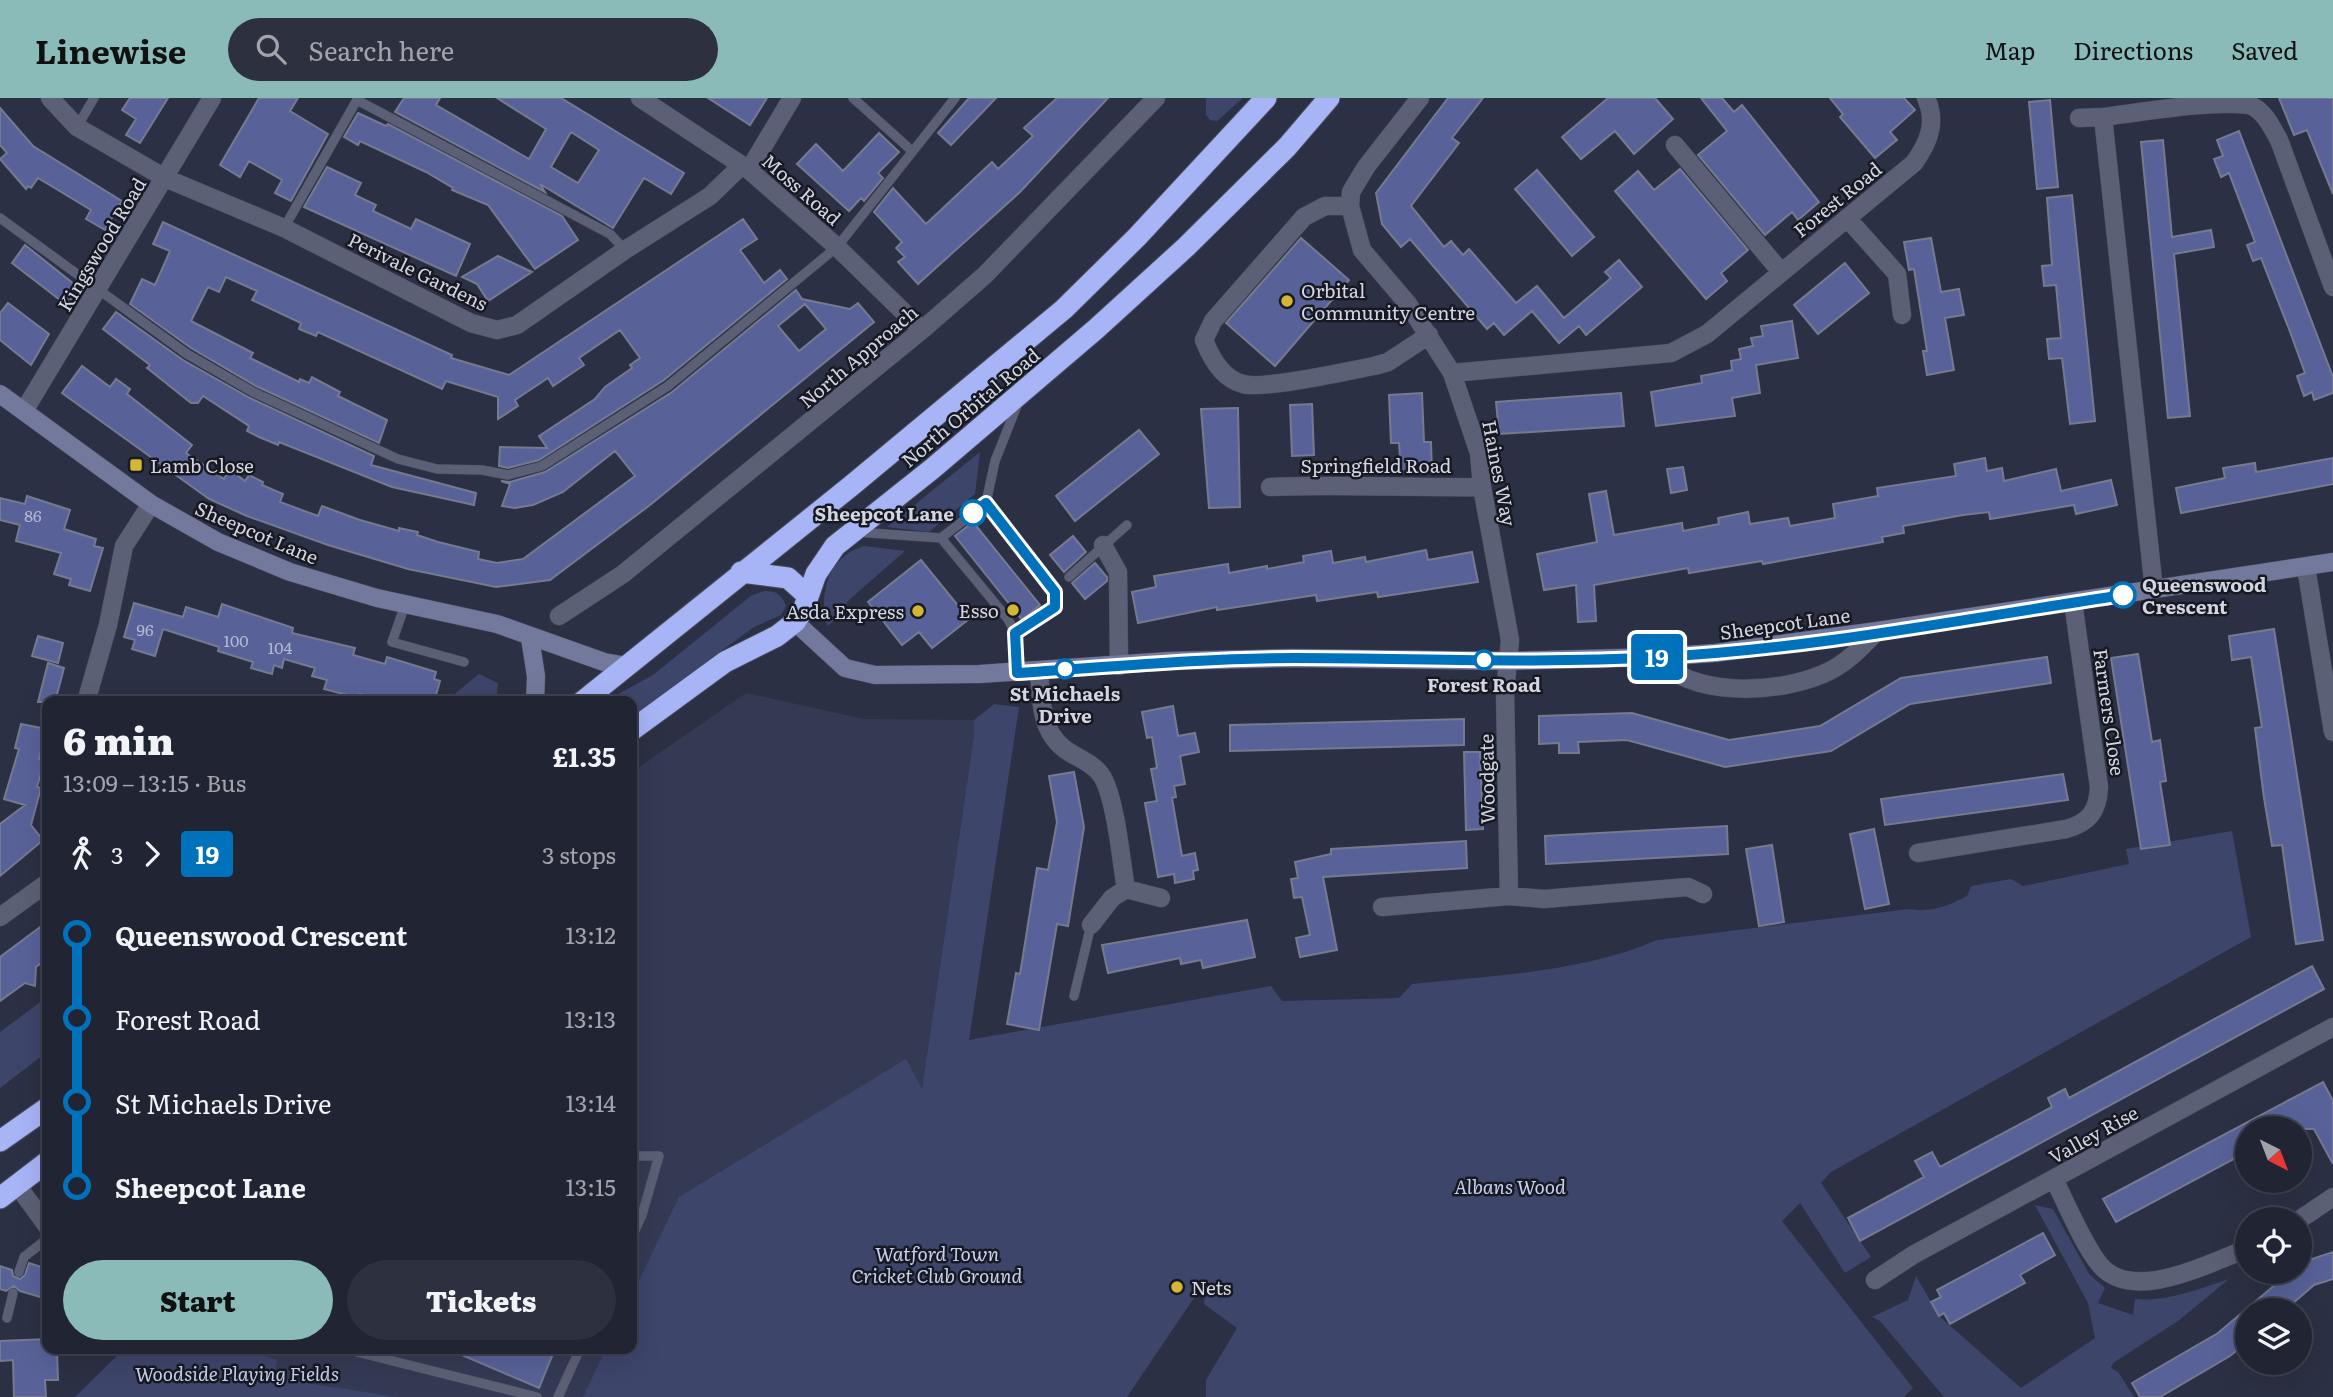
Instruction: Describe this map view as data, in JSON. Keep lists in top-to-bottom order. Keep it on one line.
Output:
{"streets":{"highway":["North Orbital Road"],"street":["Moss Road","Forest Road","Kingswood Road","Perivale Gardens","North Approach","Springfield Road","Haines Way","Sheepcot Lane","Farmers Close","Woodgate","Valley Rise"]},"crossings":[["Moss Road","Perivale Gardens"],["Moss Road","North Approach"],["Forest Road","Haines Way"],["Kingswood Road","Perivale Gardens"],["Kingswood Road","Sheepcot Lane"],["North Orbital Road","Sheepcot Lane"],["Springfield Road","Haines Way"],["Haines Way","Sheepcot Lane"],["Haines Way","Woodgate"],["Sheepcot Lane","Farmers Close"],["Sheepcot Lane","Woodgate"]],"parks":["Albans Wood","Watford Town Cricket Club Ground","Woodside Playing Fields"],"places":{"other":["Orbital Community Centre","Sheepcot Lane","Queenswood Crescent","Esso","Asda Express","Forest Road","St Michaels Drive","Nets"],"transit":["Lamb Close"]},"lines":["bus line 19"],"house_numbers":["86","96","100","104"],"north":"bottom right","page":{"header":"Linewise","search":"Search here","nav":["Map","Directions","Saved"],"on_map":"19","heading":["6 min","13:09 – 13:15 · Bus","£1.35"],"legs":["3","19","3 stops"],"list":[{"name":"Queenswood Crescent","value":"13:12"},{"name":"Forest Road","value":"13:13"},{"name":"St Michaels Drive","value":"13:14"},{"name":"Sheepcot Lane","value":"13:15"}],"buttons":["Start","Tickets"]}}
